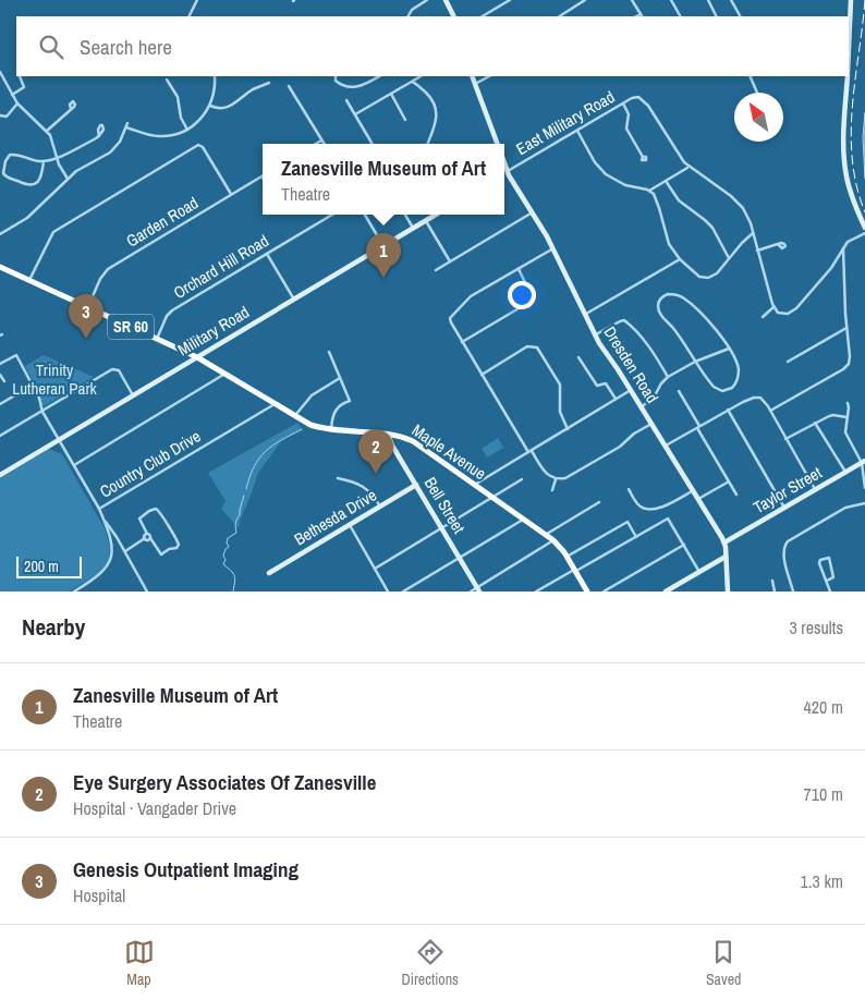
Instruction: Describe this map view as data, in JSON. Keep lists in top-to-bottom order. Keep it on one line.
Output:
{"streets":{"main road":["SR 60","Maple Avenue"],"street":["East Military Road","Garden Road","Orchard Hill Road","Military Road","Dresden Road","Country Club Drive","Taylor Street","Bell Street","Bethesda Drive"]},"crossings":[["East Military Road","Dresden Road"],["Garden Road","Maple Avenue"],["Orchard Hill Road","Maple Avenue"],["Military Road","Maple Avenue"],["Dresden Road","Taylor Street"],["Maple Avenue","Country Club Drive"],["Maple Avenue","Bell Street"],["Bell Street","Bethesda Drive"]],"parks":["Trinity Lutheran Park"],"scale_bar":"200 m","north":"top left","page":{"search":"Search here","popup":["Zanesville Museum of Art","Theatre"],"pins":["1","3","2"],"scale":"200 m","heading":["Nearby","3 results"],"list":[{"mark":"1","name":"Zanesville Museum of Art","note":"Theatre","value":"420 m"},{"mark":"2","name":"Eye Surgery Associates Of Zanesville","note":"Hospital · Vangader Drive","value":"710 m"},{"mark":"3","name":"Genesis Outpatient Imaging","note":"Hospital","value":"1.3 km"}],"nav":["Map","Directions","Saved"]}}
